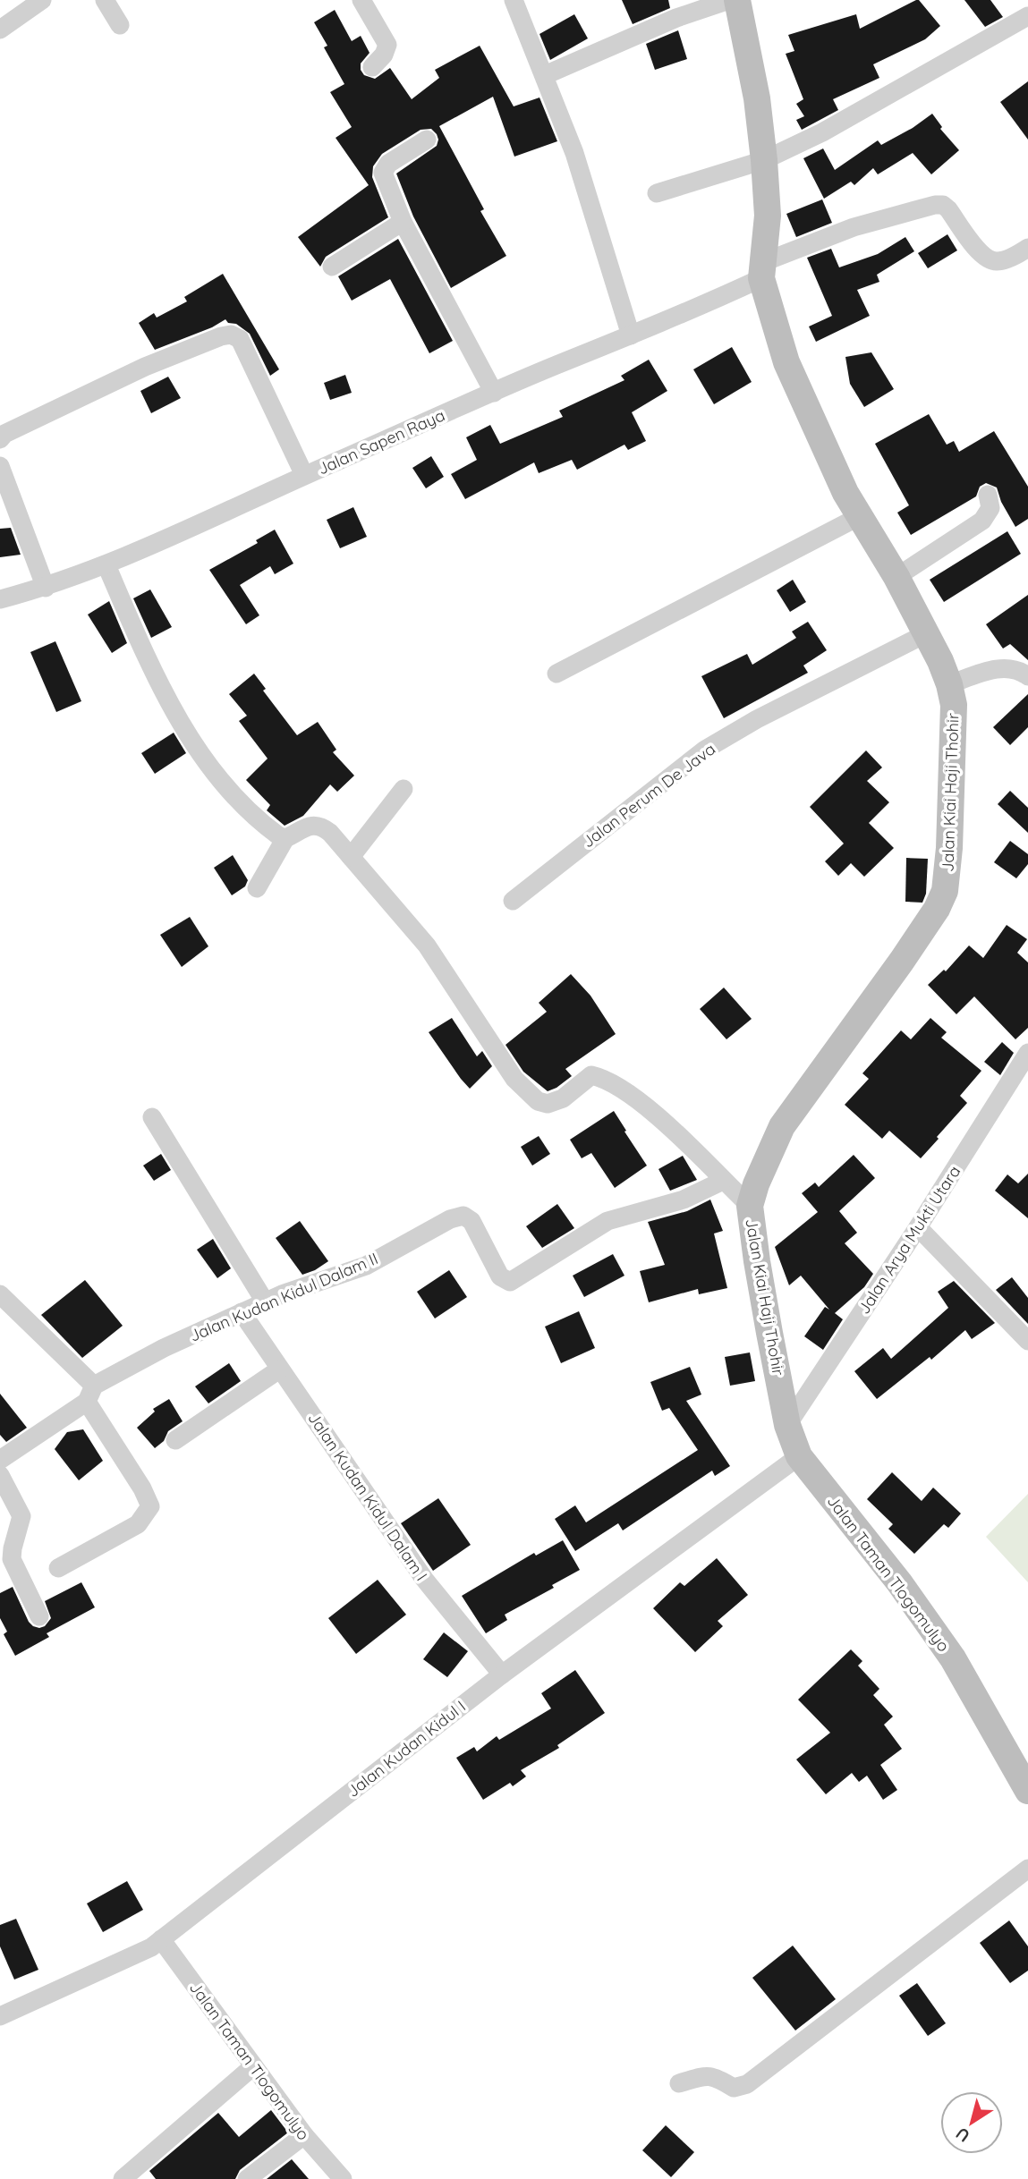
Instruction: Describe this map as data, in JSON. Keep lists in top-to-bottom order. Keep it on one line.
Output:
{"streets":{"street":["Jalan Sapen Raya","Jalan Kiai Haji Thohir","Jalan Perum De Java","Jalan Arya Mukti Utara","Jalan Kudan Kidul Dalam II","Jalan Kudan Kidul Dalam I","Jalan Taman Tlogomulyo","Jalan Kudan Kidul I"]},"crossings":[["Jalan Sapen Raya","Jalan Kiai Haji Thohir"],["Jalan Kiai Haji Thohir","Jalan Perum De Java"],["Jalan Kiai Haji Thohir","Jalan Arya Mukti Utara"],["Jalan Kiai Haji Thohir","Jalan Taman Tlogomulyo"],["Jalan Kiai Haji Thohir","Jalan Kudan Kidul I"],["Jalan Kudan Kidul Dalam II","Jalan Kudan Kidul Dalam I"],["Jalan Kudan Kidul Dalam I","Jalan Kudan Kidul I"],["Jalan Taman Tlogomulyo","Jalan Kudan Kidul I"]],"north":"bottom left"}
